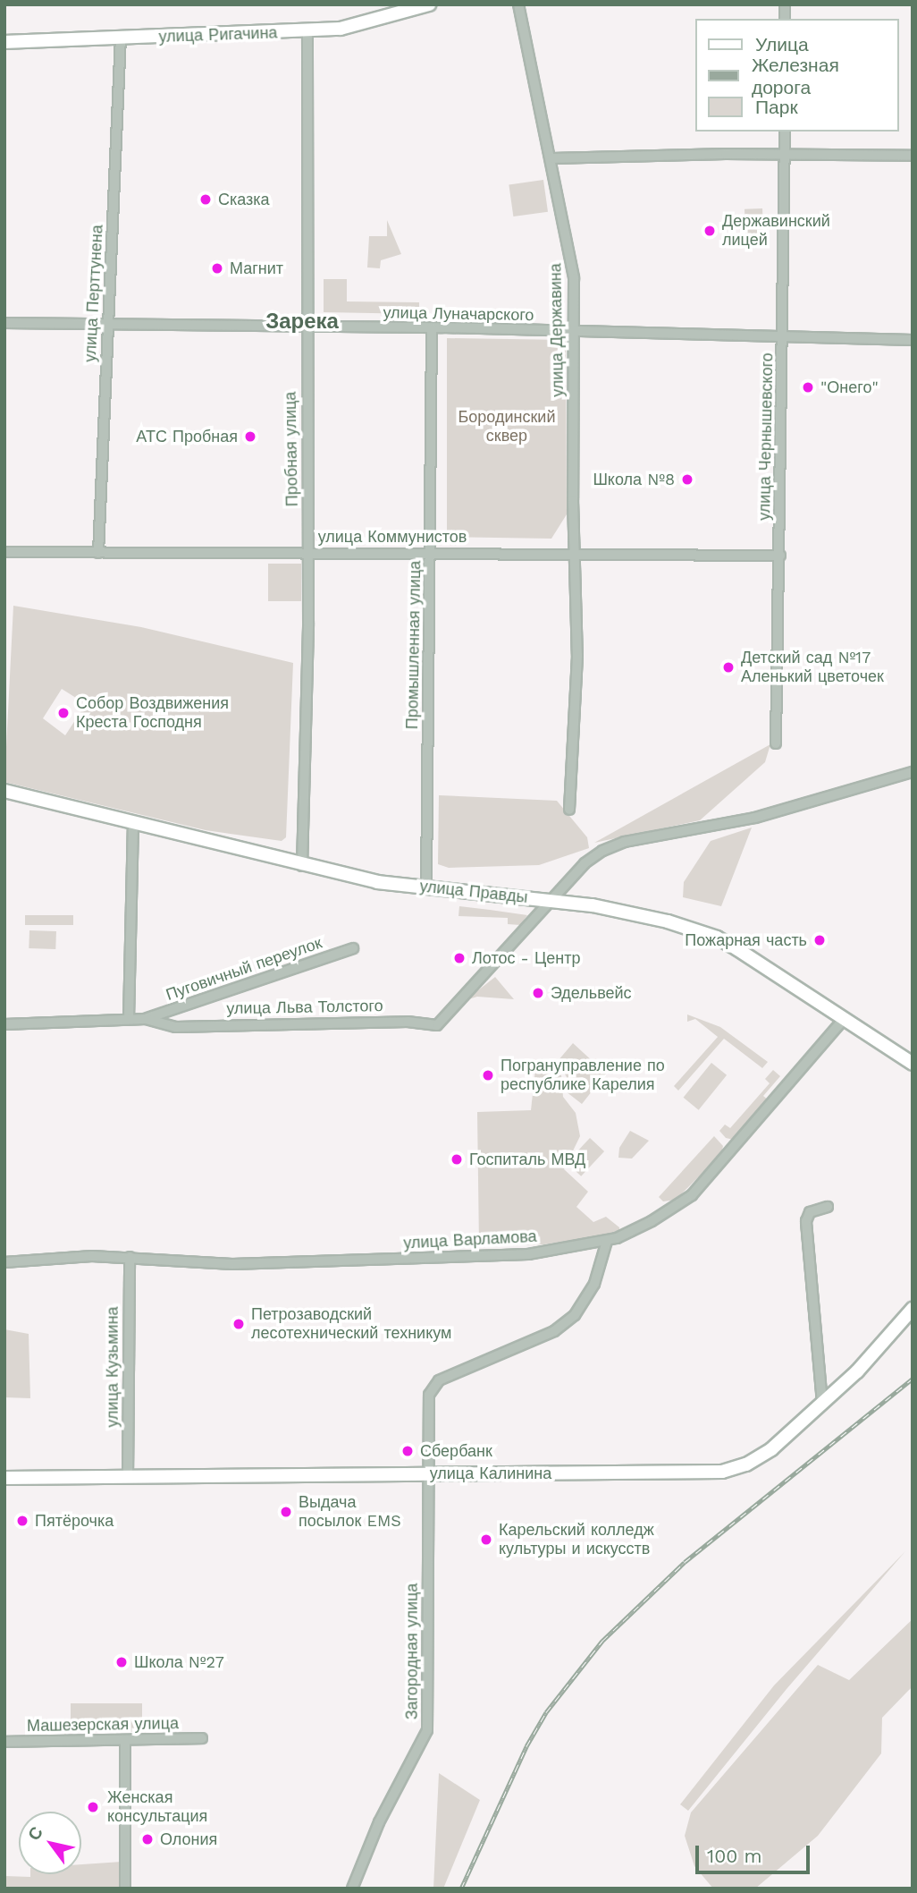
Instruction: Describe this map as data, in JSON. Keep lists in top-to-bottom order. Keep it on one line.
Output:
{"streets":{"main road":["улица Ригачина","улица Правды","улица Калинина"],"street":["улица Перттунена","улица Луначарского","улица Державина","улица Чернышевского","Пробная улица","улица Коммунистов","Промышленная улица","Пуговичный переулок","улица Льва Толстого","улица Варламова","улица Кузьмина","Загородная улица","Машезерская улица"]},"crossings":[["улица Ригачина","улица Перттунена"],["улица Ригачина","Пробная улица"],["улица Перттунена","улица Луначарского"],["улица Перттунена","улица Коммунистов"],["улица Луначарского","улица Державина"],["улица Луначарского","улица Чернышевского"],["улица Луначарского","Пробная улица"],["улица Луначарского","Промышленная улица"],["улица Державина","улица Коммунистов"],["улица Чернышевского","улица Коммунистов"],["Пробная улица","улица Коммунистов"],["Пробная улица","улица Правды"],["улица Коммунистов","Промышленная улица"],["Промышленная улица","улица Правды"],["улица Правды","улица Льва Толстого"],["улица Правды","улица Варламова"],["Пуговичный переулок","улица Льва Толстого"],["улица Варламова","улица Кузьмина"],["улица Варламова","Загородная улица"],["улица Кузьмина","улица Калинина"],["улица Калинина","Загородная улица"]],"districts":["Зарека"],"parks":["Бородинский сквер"],"places":["Сказка","Державинский лицей","Магнит","\"Онего\"","АТС Пробная","Школа №8","Детский сад №17 Аленький цветочек","Собор Воздвижения Креста Господня","Пожарная часть","Лотос - Центр","Эдельвейс","Погрануправление по республике Карелия","Госпиталь МВД","Петрозаводский лесотехнический техникум","Сбербанк","Выдача посылок EMS","Пятёрочка","Карельский колледж культуры и искусств","Школа №27","Женская консультация","Олония"],"legend":["Улица","Железная дорога","Парк"],"scale_bar":"100 m","north":"top left"}
